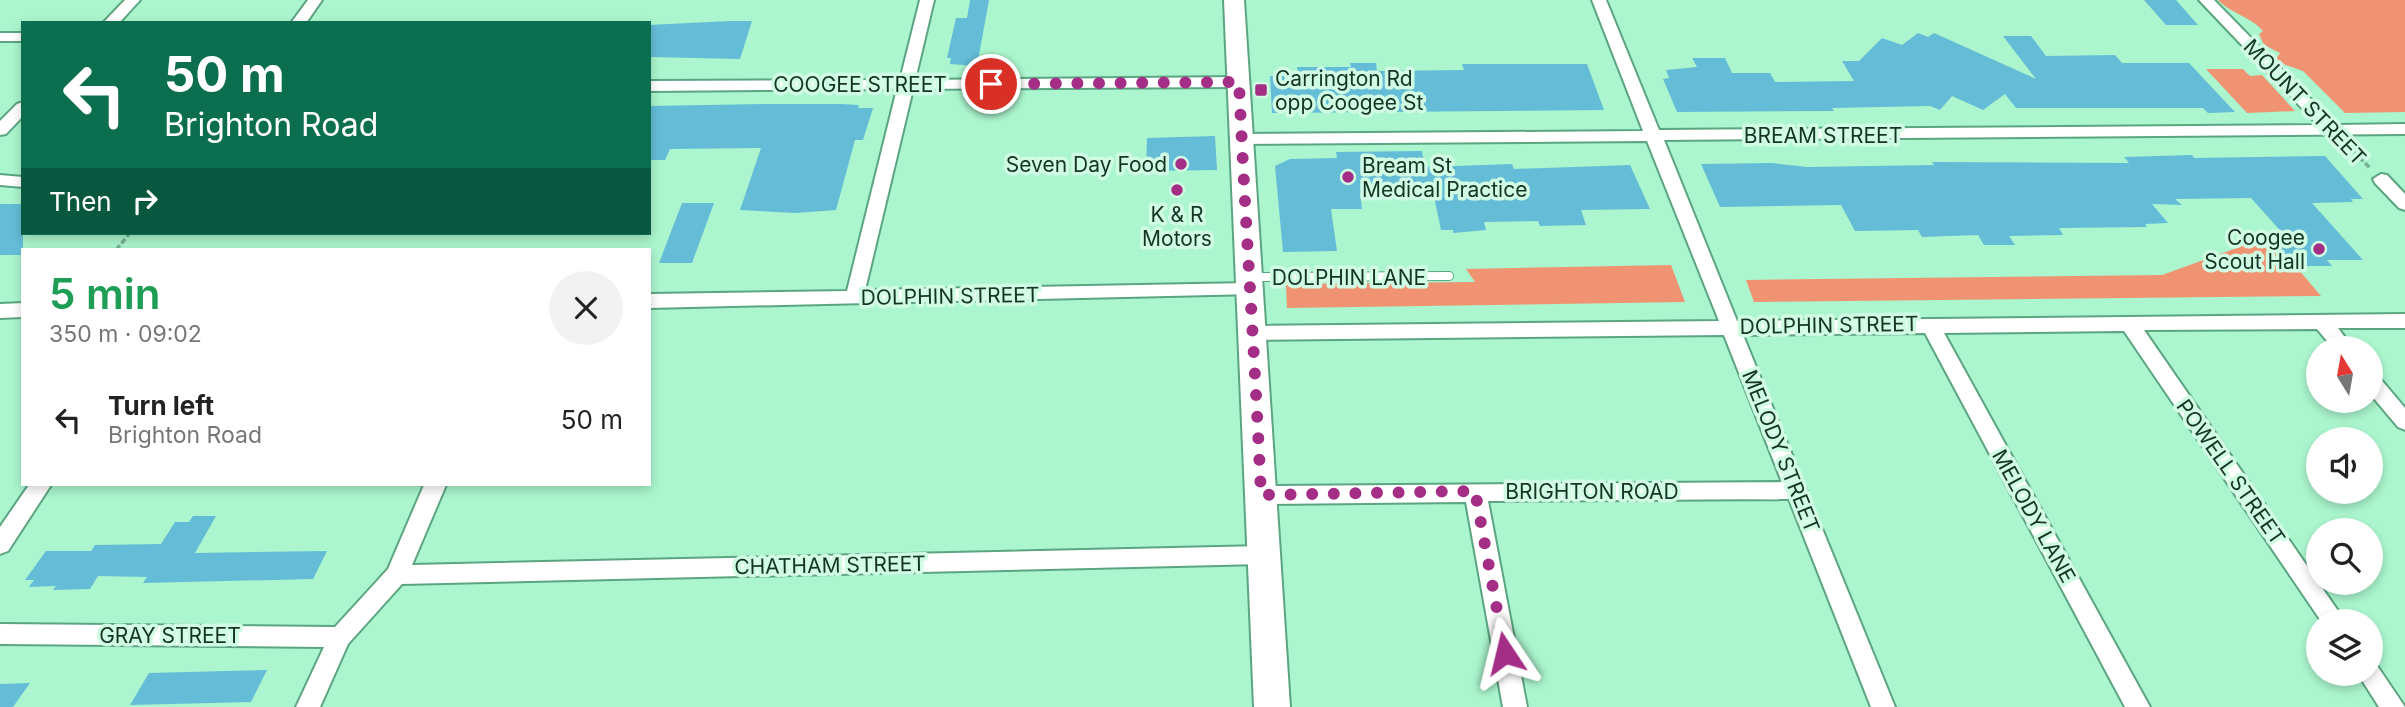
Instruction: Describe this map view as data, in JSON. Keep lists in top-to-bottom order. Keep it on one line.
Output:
{"streets":{"street":["COOGEE STREET","MOUNT STREET","BREAM STREET","DOLPHIN STREET","MELODY STREET","POWELL STREET","BRIGHTON ROAD","MELODY LANE","CHATHAM STREET","GRAY STREET"],"lane":["DOLPHIN LANE"]},"crossings":[["MOUNT STREET","BREAM STREET"],["BREAM STREET","MELODY STREET"],["DOLPHIN LANE","DOLPHIN STREET"],["DOLPHIN STREET","MELODY STREET"],["DOLPHIN STREET","POWELL STREET"],["DOLPHIN STREET","MELODY LANE"],["MELODY STREET","BRIGHTON ROAD"]],"places":{"transit":["Carrington Rd opp Coogee St"],"other":["Seven Day Food","Bream St Medical Practice","K & R Motors","Coogee Scout Hall"]},"north":"top","page":{"turn":["50 m","Brighton Road"],"then":"Then","heading":["5 min","350 m · 09:02"],"list":[{"name":"Turn left","note":"Brighton Road","value":"50 m"}]}}
